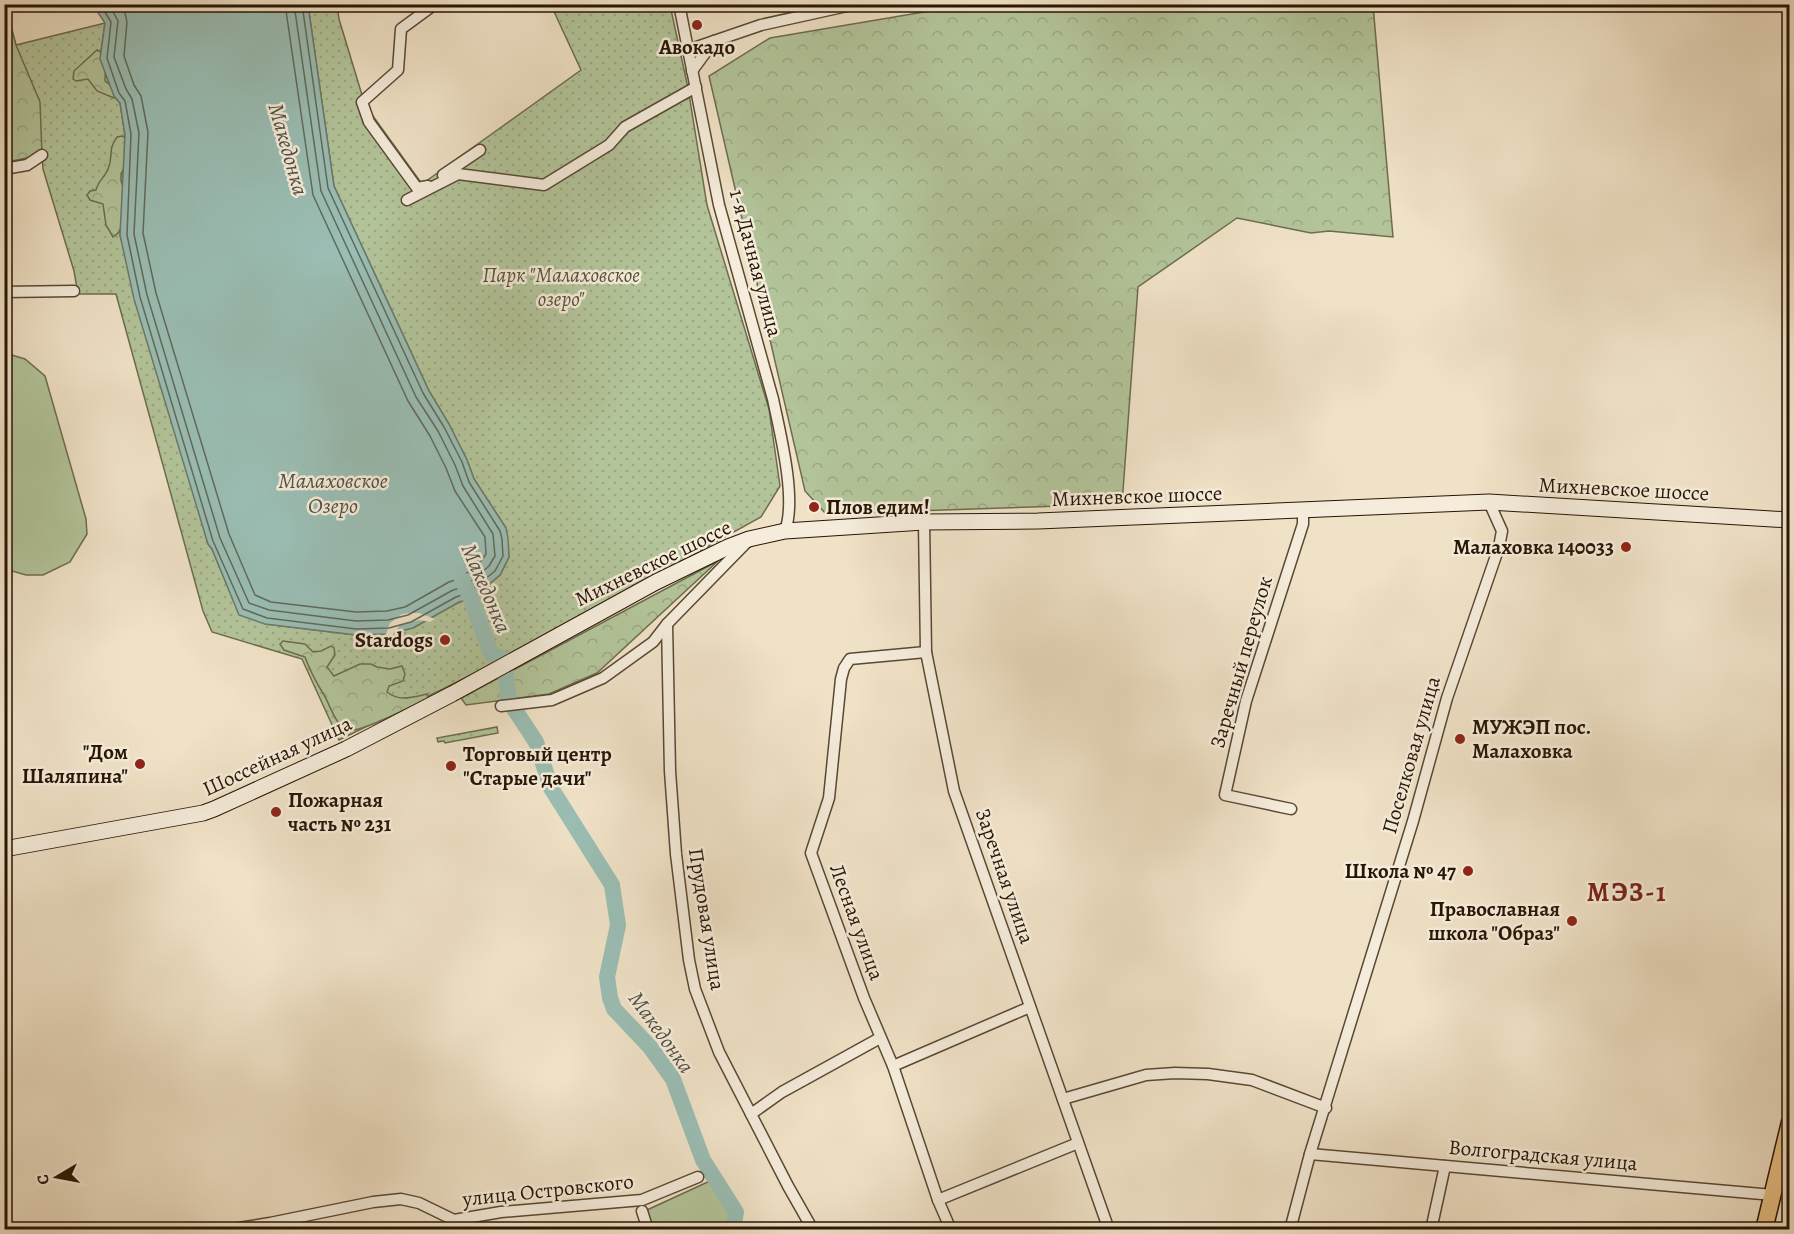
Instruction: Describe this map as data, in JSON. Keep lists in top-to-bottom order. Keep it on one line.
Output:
{"streets":{"main road":["Михневское шоссе","Шоссейная улица"],"street":["1-я Дачная улица","Заречный переулок","Поселковая улица","Заречная улица","Прудовая улица","Лесная улица","Волгоградская улица","улица Островского"]},"crossings":[["1-я Дачная улица","Михневское шоссе"],["Михневское шоссе","Заречный переулок"],["Михневское шоссе","Поселковая улица"],["Михневское шоссе","Шоссейная улица"],["Михневское шоссе","Заречная улица"],["Поселковая улица","Волгоградская улица"],["Заречная улица","Лесная улица"]],"districts":["МЭЗ-1"],"water":["Македонка","Малаховское Озеро"],"parks":["Парк \"Малаховское озеро\""],"places":["Авокадо","Плов едим!","Малаховка 140033","Stardogs","МУЖЭП пос. Малаховка","\"Дом Шаляпина\"","Торговый центр \"Старые дачи\"","Пожарная часть № 231","Школа № 47","Православная школа \"Образ\""],"north":"left"}
